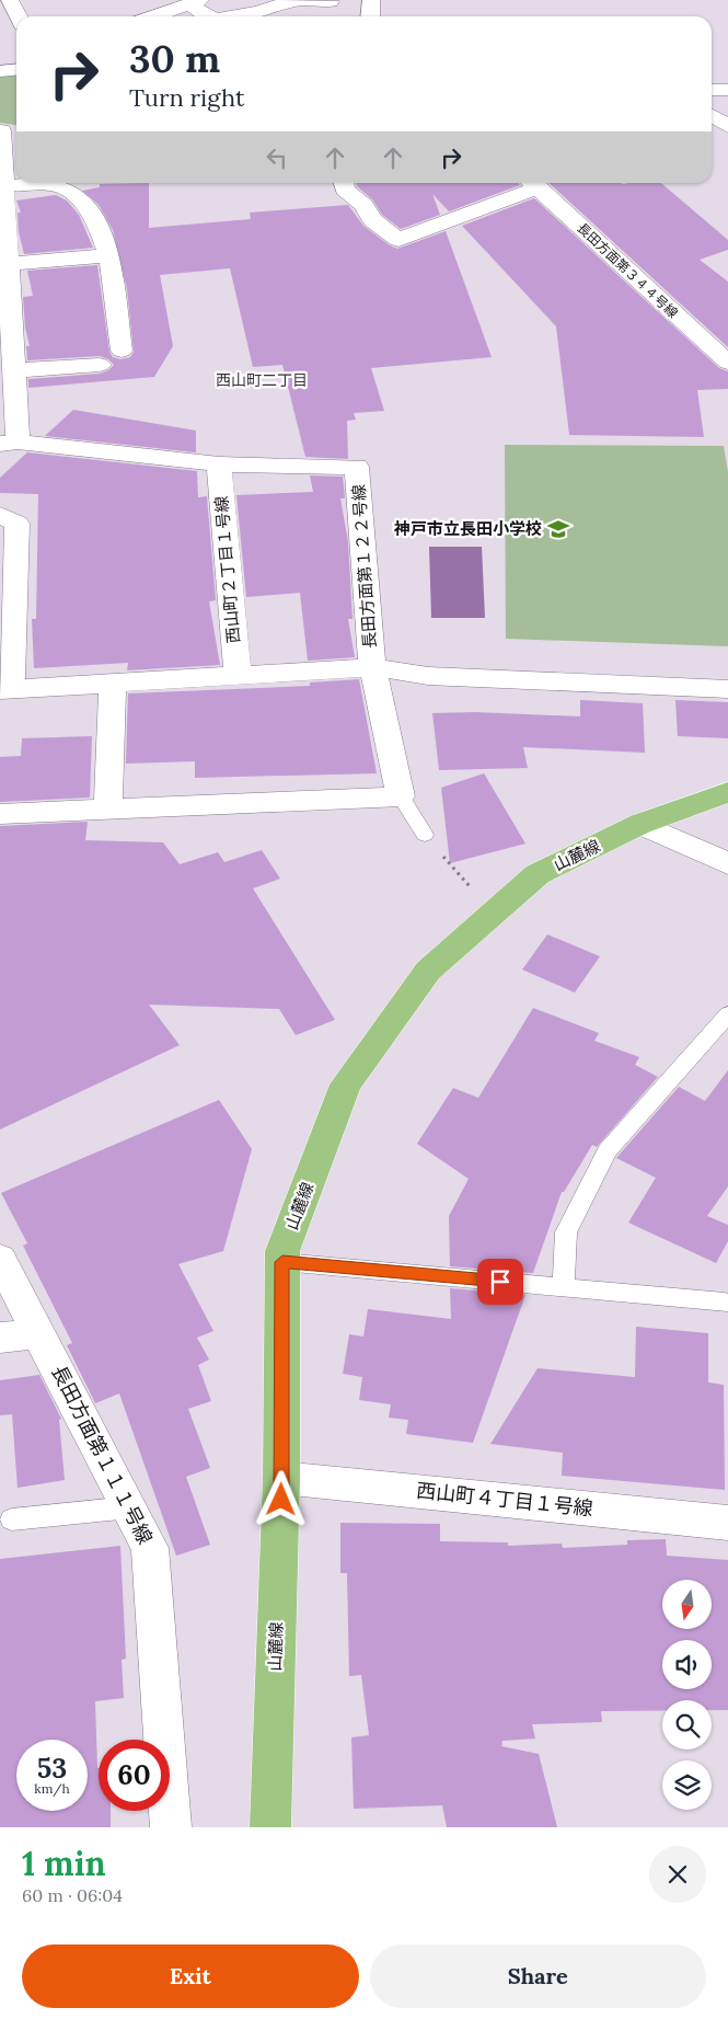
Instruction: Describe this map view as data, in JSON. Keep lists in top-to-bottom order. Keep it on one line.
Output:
{"streets":{"main road":["山麓線"],"street":["長田方面第３４４号線","長田方面第１２２号線","西山町２丁目１号線","長田方面第１１１号線","西山町４丁目１号線"]},"crossings":[["長田方面第１２２号線","西山町２丁目１号線"],["山麓線","西山町４丁目１号線"]],"districts":["西山町二丁目"],"places":{"school or university":["神戸市立長田小学校"]},"north":"bottom","page":{"turn":["30 m","Turn right"],"speed":"53 km/h","limit":"60","heading":["1 min","60 m · 06:04"],"buttons":["Exit","Share"]}}
